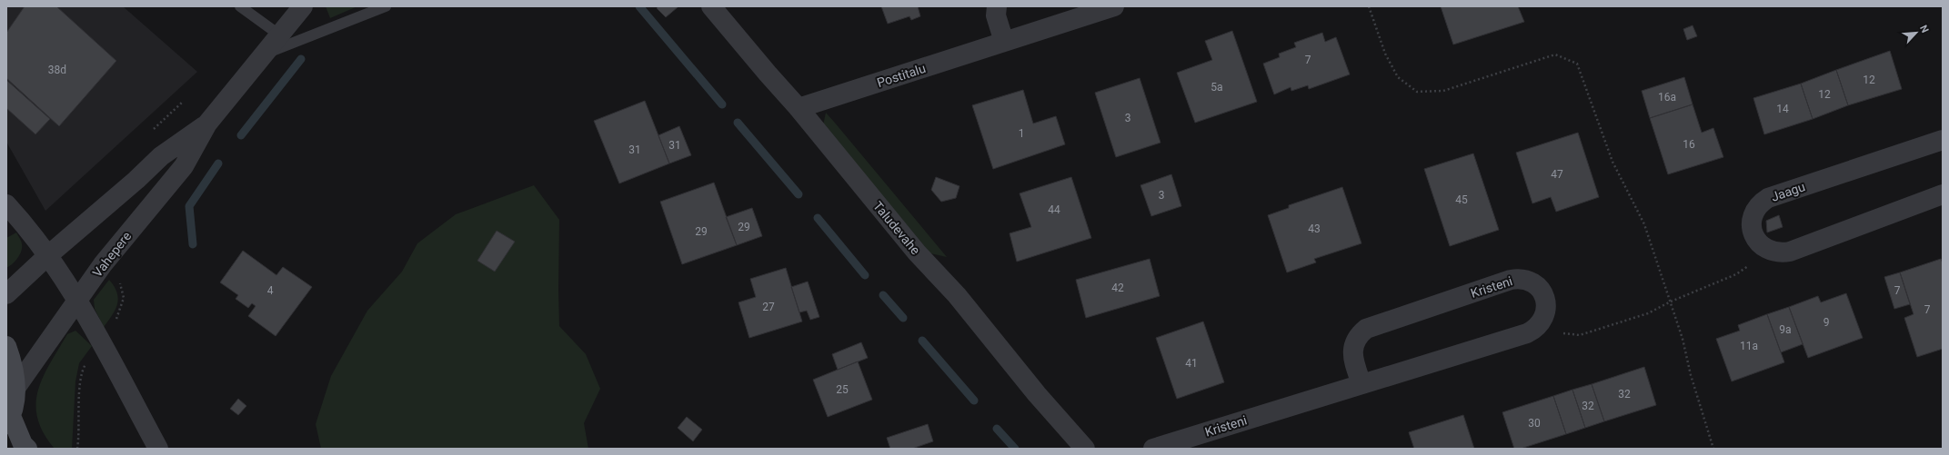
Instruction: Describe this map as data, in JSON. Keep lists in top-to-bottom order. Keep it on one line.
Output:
{"streets":{"street":["Postitalu","Jaagu","Taludevahe","Vahepere","Kristeni"]},"crossings":[["Postitalu","Taludevahe"]],"house_numbers":["7","38d","12","5a","12","16a","14","3","1","16","31","31","47","3","45","44","29","43","29","42","4","7","27","7","9","9a","11a","41","25","32","32","30"],"north":"top right"}
